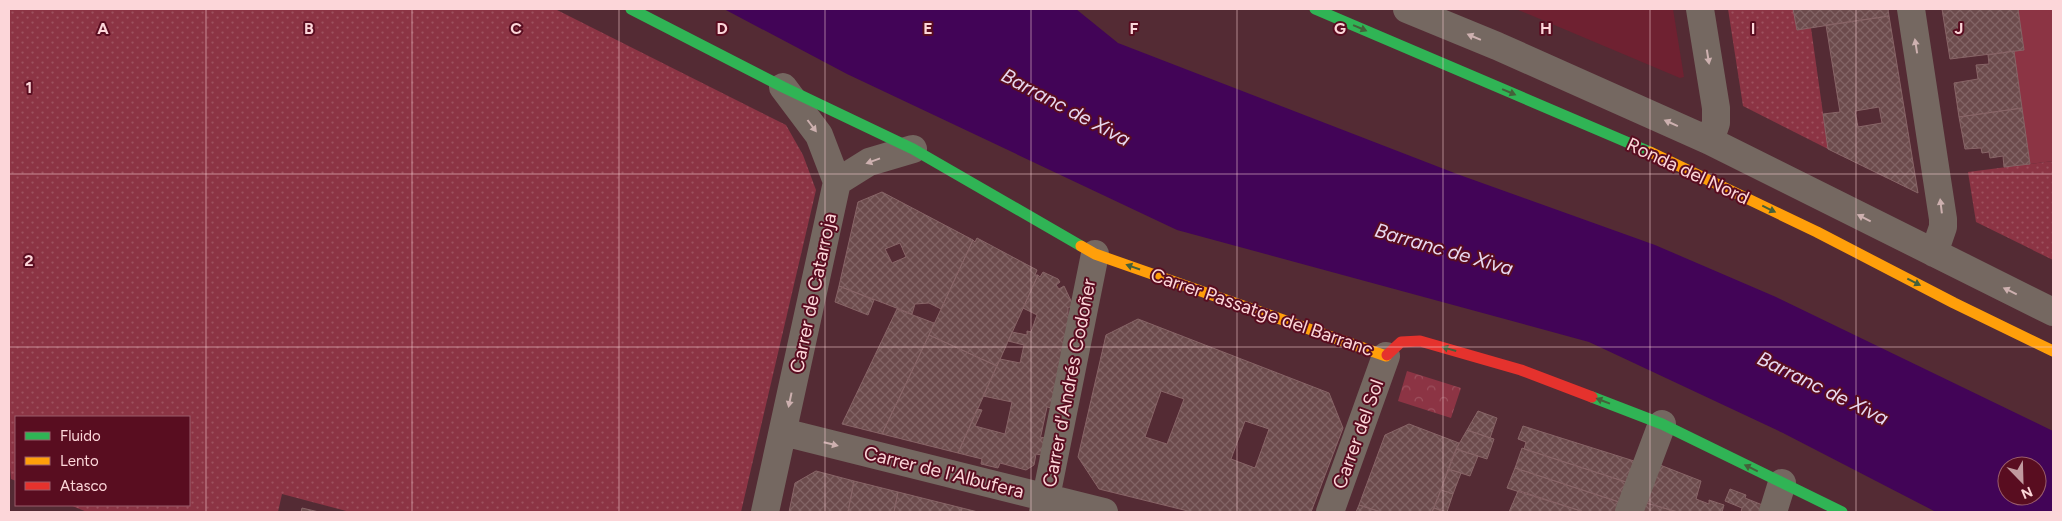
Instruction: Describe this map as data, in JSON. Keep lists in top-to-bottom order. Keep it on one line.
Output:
{"streets":{"street":["Ronda del Nord","Carrer de Catarroja","Carrer Passatge del Barranc","Carrer d'Andrés Codoñer","Carrer del Sol","Carrer de l'Albufera"]},"crossings":[["Carrer de Catarroja","Carrer de l'Albufera"],["Carrer Passatge del Barranc","Carrer d'Andrés Codoñer"],["Carrer Passatge del Barranc","Carrer del Sol"],["Carrer d'Andrés Codoñer","Carrer de l'Albufera"]],"one_way":["Carrer de Catarroja","Carrer Passatge del Barranc","Carrer de l'Albufera"],"water":["Barranc de Xiva"],"legend":["Fluido","Lento","Atasco"],"north":"bottom right","grid":{"columns":["A","B","C","D","E","F","G","H","I","J"],"rows":["1","2"]}}
